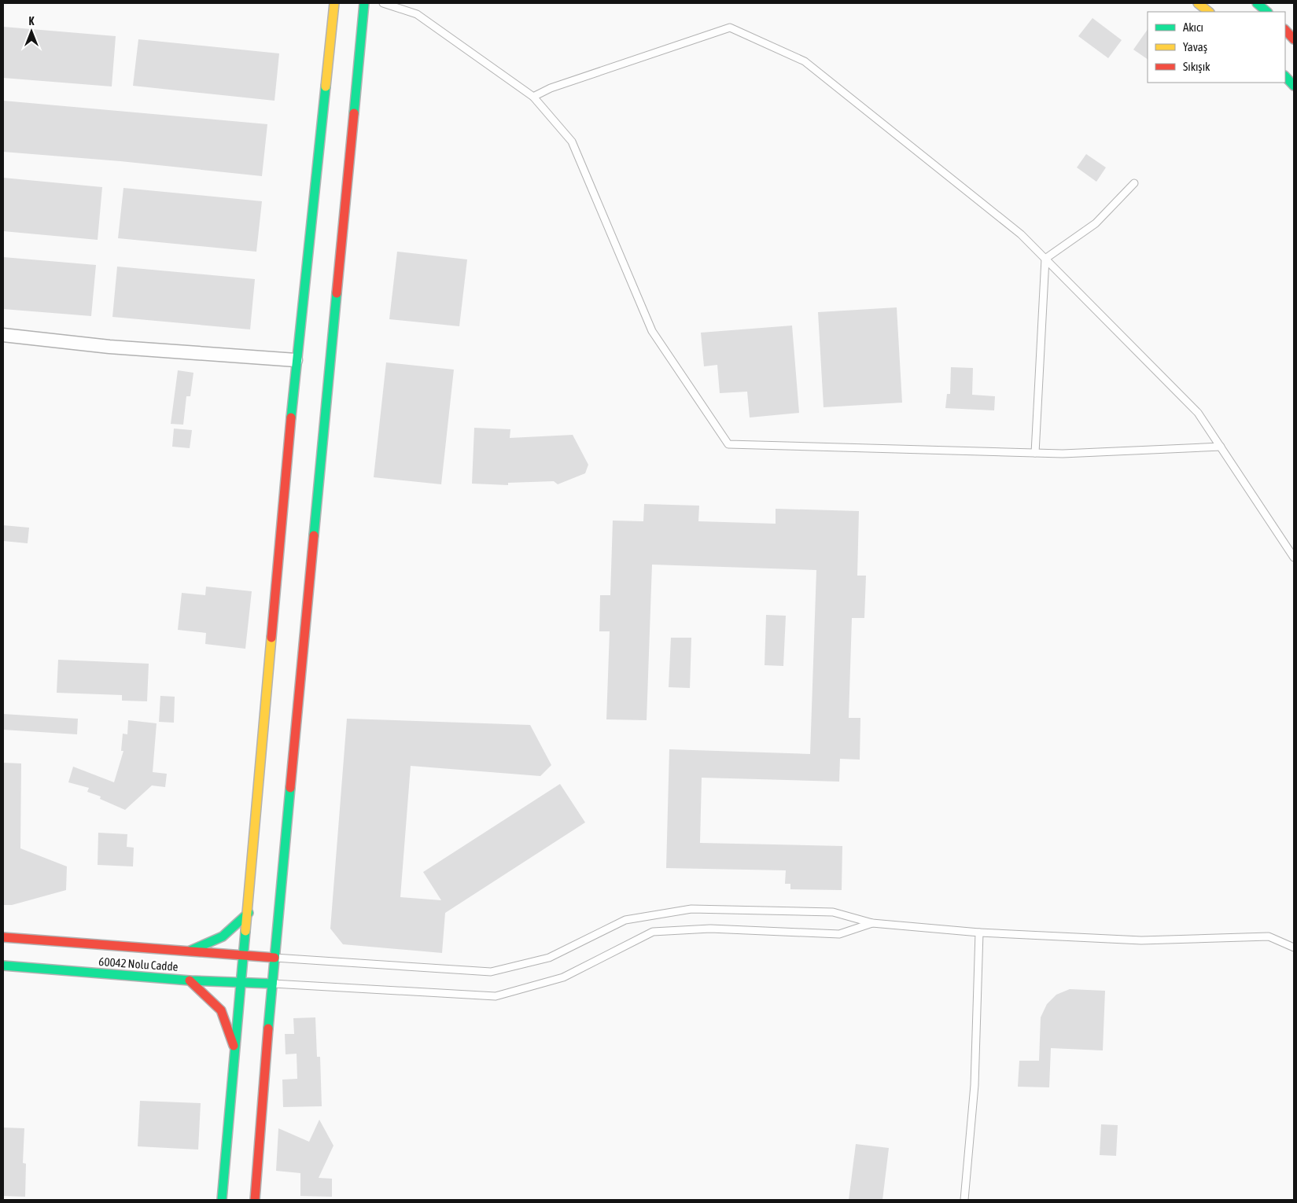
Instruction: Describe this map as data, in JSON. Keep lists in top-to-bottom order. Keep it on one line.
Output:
{"streets":{"main road":["60042 Nolu Cadde"]},"legend":["Akıcı","Yavaş","Sıkışık"],"north":"top"}
